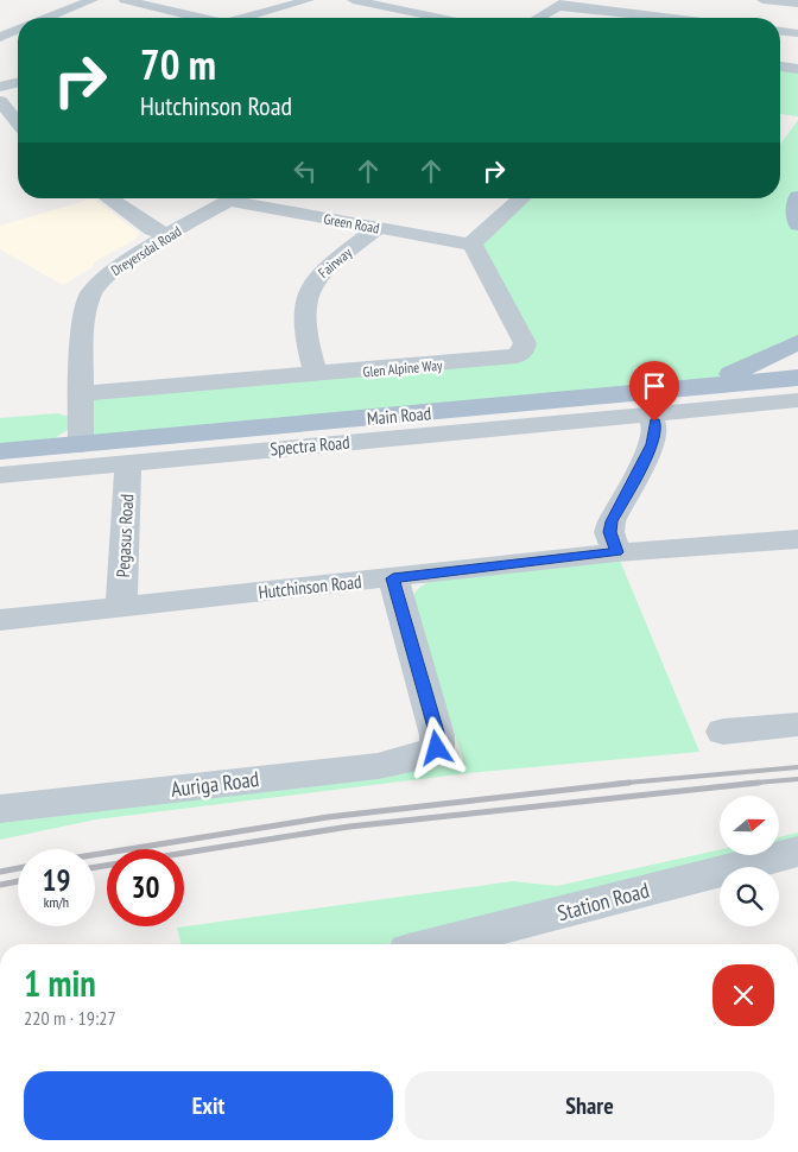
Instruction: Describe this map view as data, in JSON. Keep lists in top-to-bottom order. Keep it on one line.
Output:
{"streets":{"main road":["Main Road"],"street":["Green Road","Dreyersdal Road","Fairway","Glen Alpine Way","Spectra Road","Pegasus Road","Hutchinson Road","Auriga Road","Station Road"]},"crossings":[["Green Road","Fairway"],["Green Road","Glen Alpine Way"],["Dreyersdal Road","Glen Alpine Way"],["Dreyersdal Road","Main Road"],["Fairway","Glen Alpine Way"],["Main Road","Spectra Road"],["Spectra Road","Pegasus Road"],["Pegasus Road","Hutchinson Road"],["Hutchinson Road","Auriga Road"]],"north":"right","page":{"turn":["70 m","Hutchinson Road"],"speed":"19 km/h","limit":"30","heading":["1 min","220 m · 19:27"],"buttons":["Exit","Share"]}}
